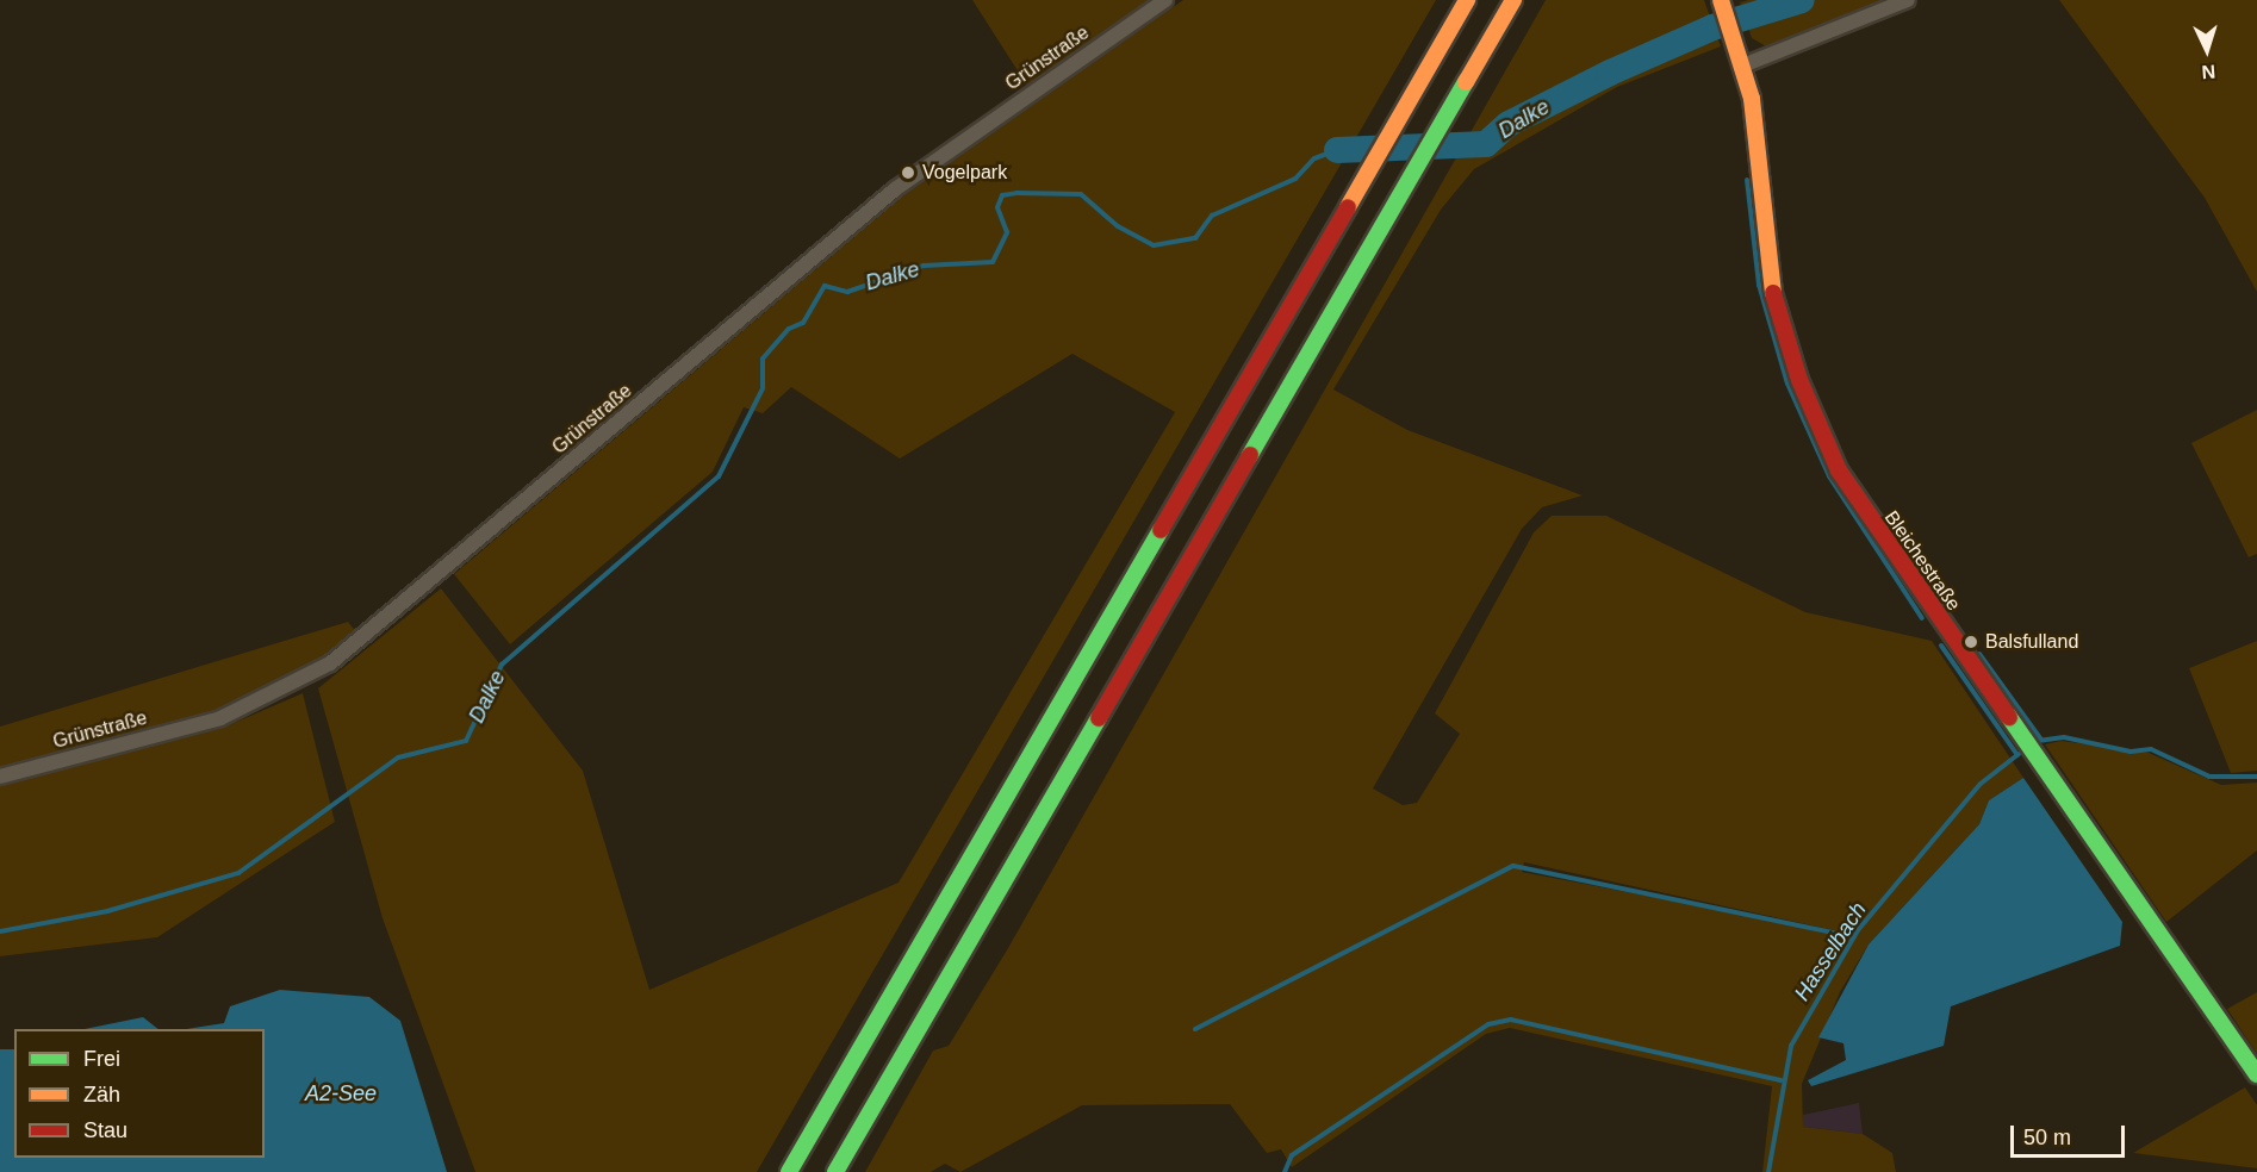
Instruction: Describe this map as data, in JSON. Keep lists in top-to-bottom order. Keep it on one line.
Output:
{"streets":{"main road":["Bleichestraße"],"street":["Grünstraße"]},"water":["Dalke","Hasselbach","A2-See"],"places":["Vogelpark","Balsfulland"],"legend":["Frei","Zäh","Stau"],"scale_bar":"50 m","north":"bottom"}
